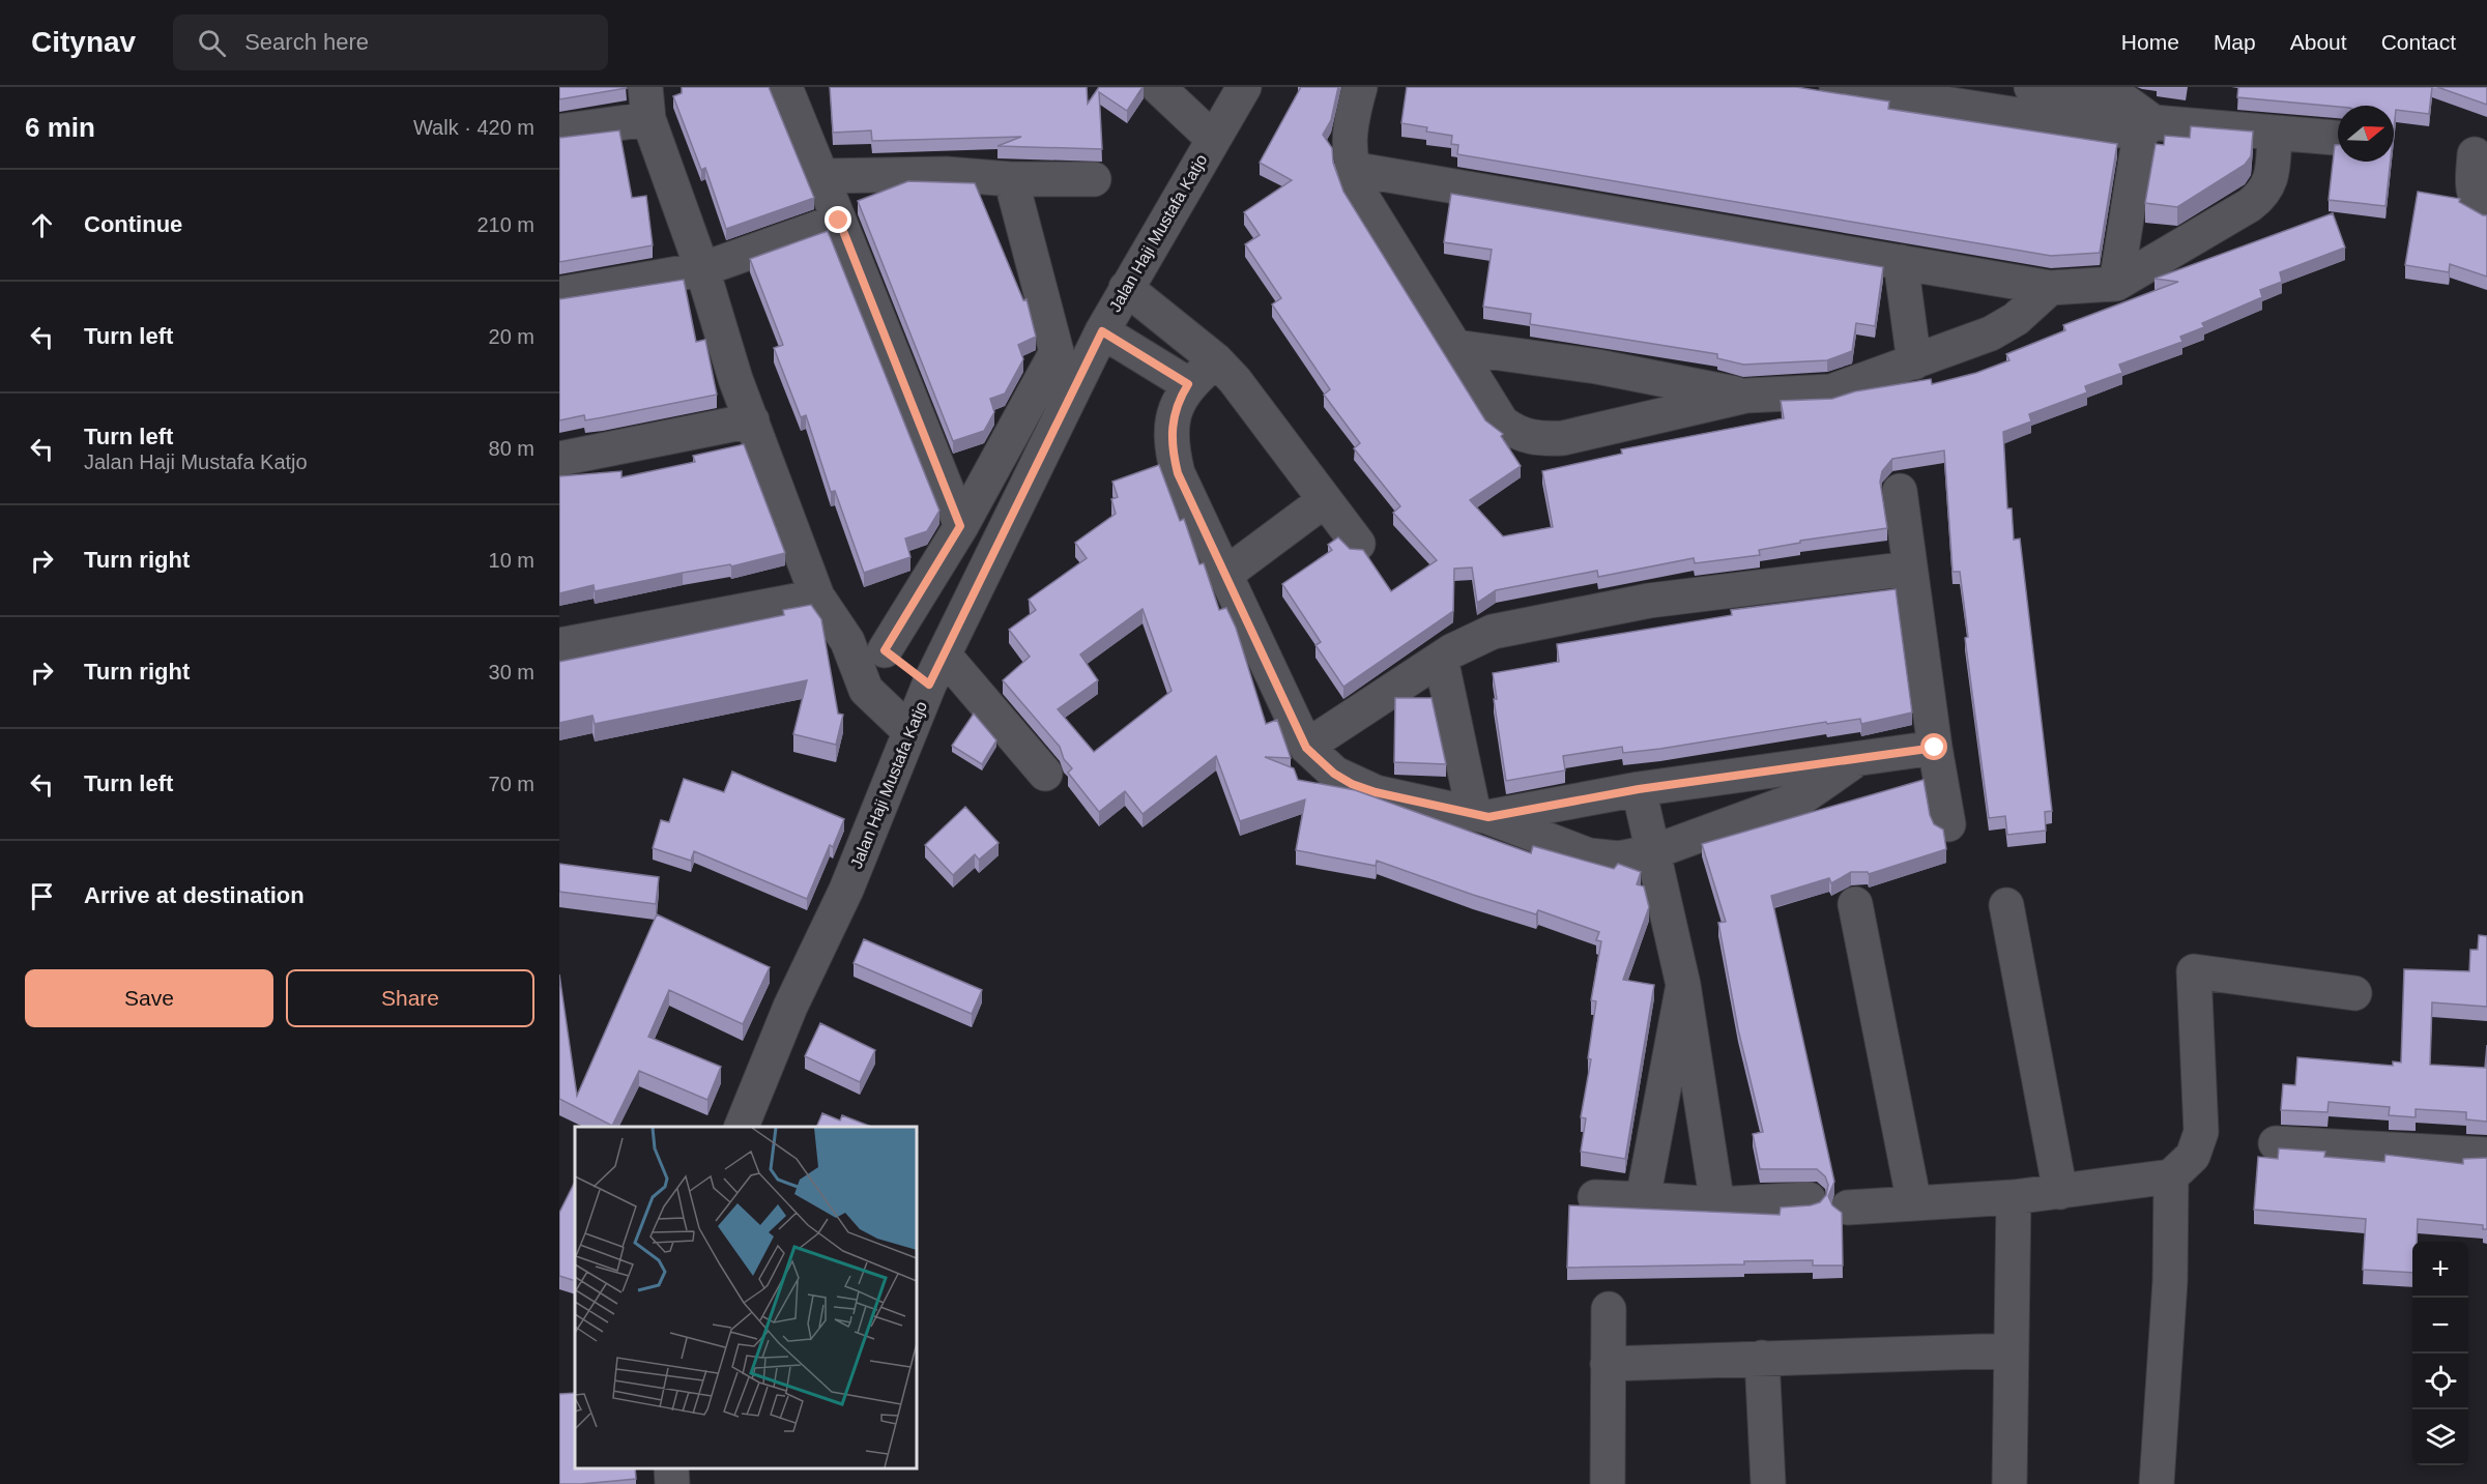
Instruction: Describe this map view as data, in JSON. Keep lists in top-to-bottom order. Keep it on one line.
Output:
{"streets":{"street":["Jalan Haji Mustafa Katjo"]},"north":"right","page":{"header":"Citynav","search":"Search here","nav":["Home","Map","About","Contact"],"heading":["6 min","Walk · 420 m"],"list":[["Continue","210 m"],["Turn left","20 m"],["Turn left","Jalan Haji Mustafa Katjo","80 m"],["Turn right","10 m"],["Turn right","30 m"],["Turn left","70 m"],"Arrive at destination"],"buttons":["Save","Share"],"map_buttons":["+","−"]}}
